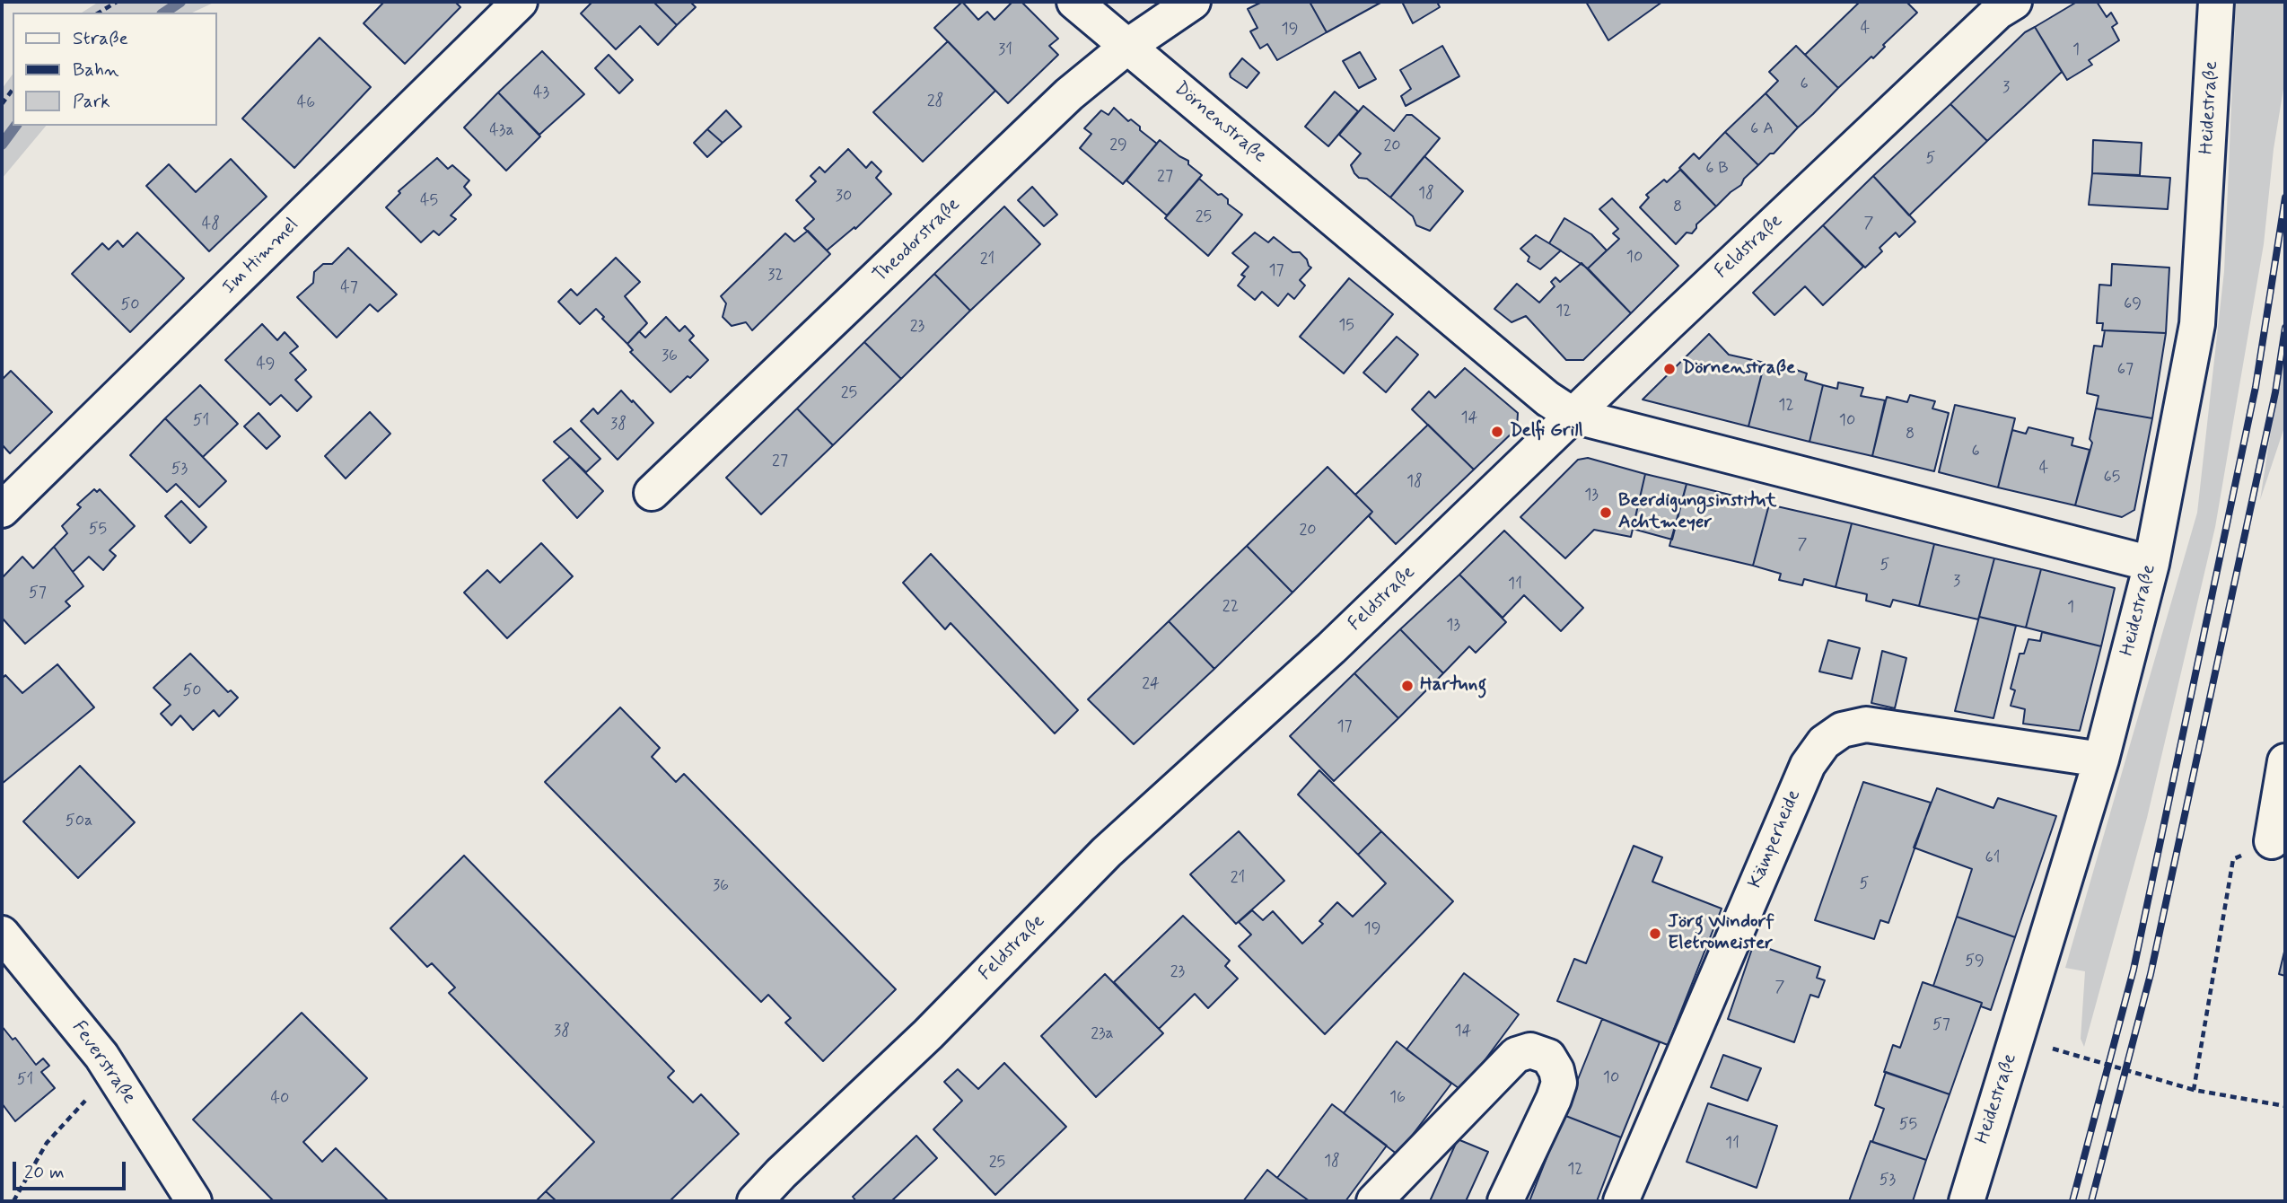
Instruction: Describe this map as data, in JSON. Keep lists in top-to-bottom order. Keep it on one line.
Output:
{"streets":{"street":["Heidestraße","Dörnenstraße","Theodorstraße","Feldstraße","Im Himmel","Kämperheide","Feverstraße"]},"crossings":[["Heidestraße","Dörnenstraße"],["Heidestraße","Kämperheide"],["Dörnenstraße","Theodorstraße"],["Dörnenstraße","Feldstraße"]],"places":["Dörnenstraße","Delfi Grill","Beerdigungsinstitut Achtmeyer","Hartung","Jörg Windorf Eletromeister"],"house_numbers":["4","19","31","1","6","3","43","28","46","6 A","43a","29","20","5","6 B","27","18","30","45","8","25","7","48","10","21","17","32","47","69","50","12","15","23","36","49","67","25","12","14","51","10","38","8","6","27","4","53","65","18","13","55","20","7","5","3","11","57","22","1","13","24","50","17","50a","61","21","5","36","19","59","23","7","57","38","14","23a","10","51","16","40","55","11","18","25","12","53"],"legend":["Straße","Bahn","Park"],"scale_bar":"20 m"}
